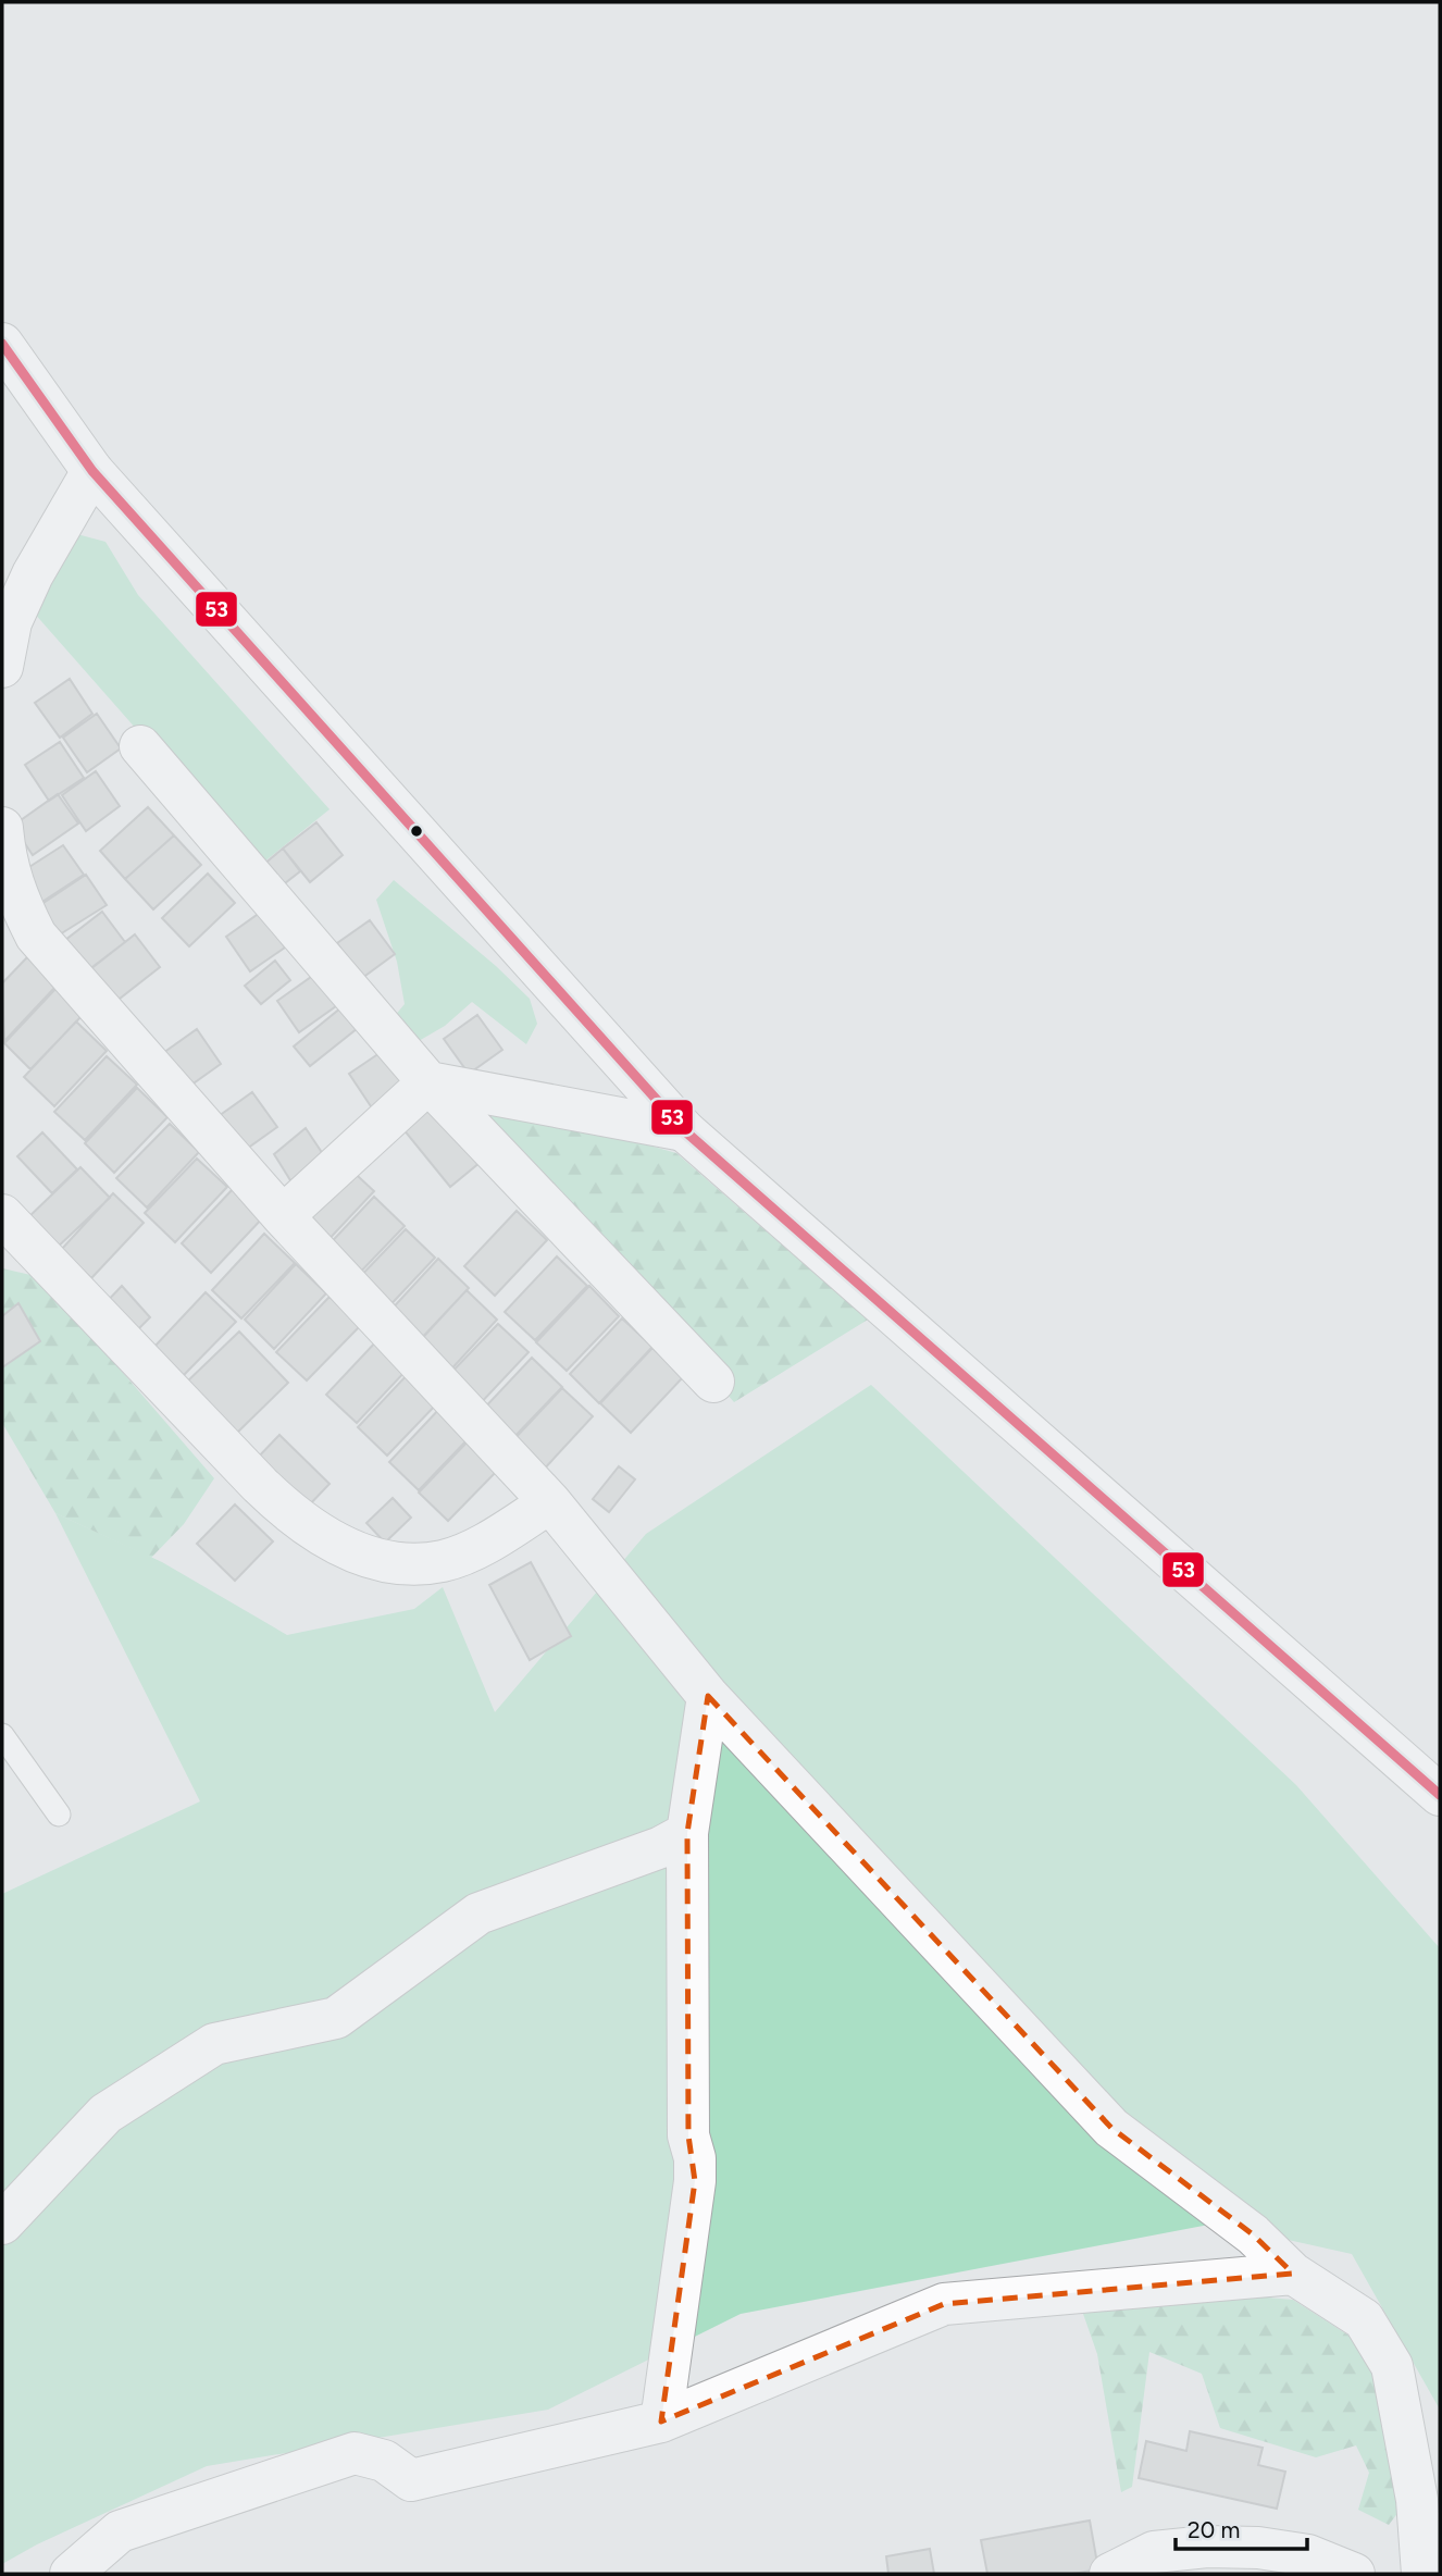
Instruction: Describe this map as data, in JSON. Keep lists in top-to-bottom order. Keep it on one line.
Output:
{"lines":["transit line 53"],"scale_bar":"20 m"}
